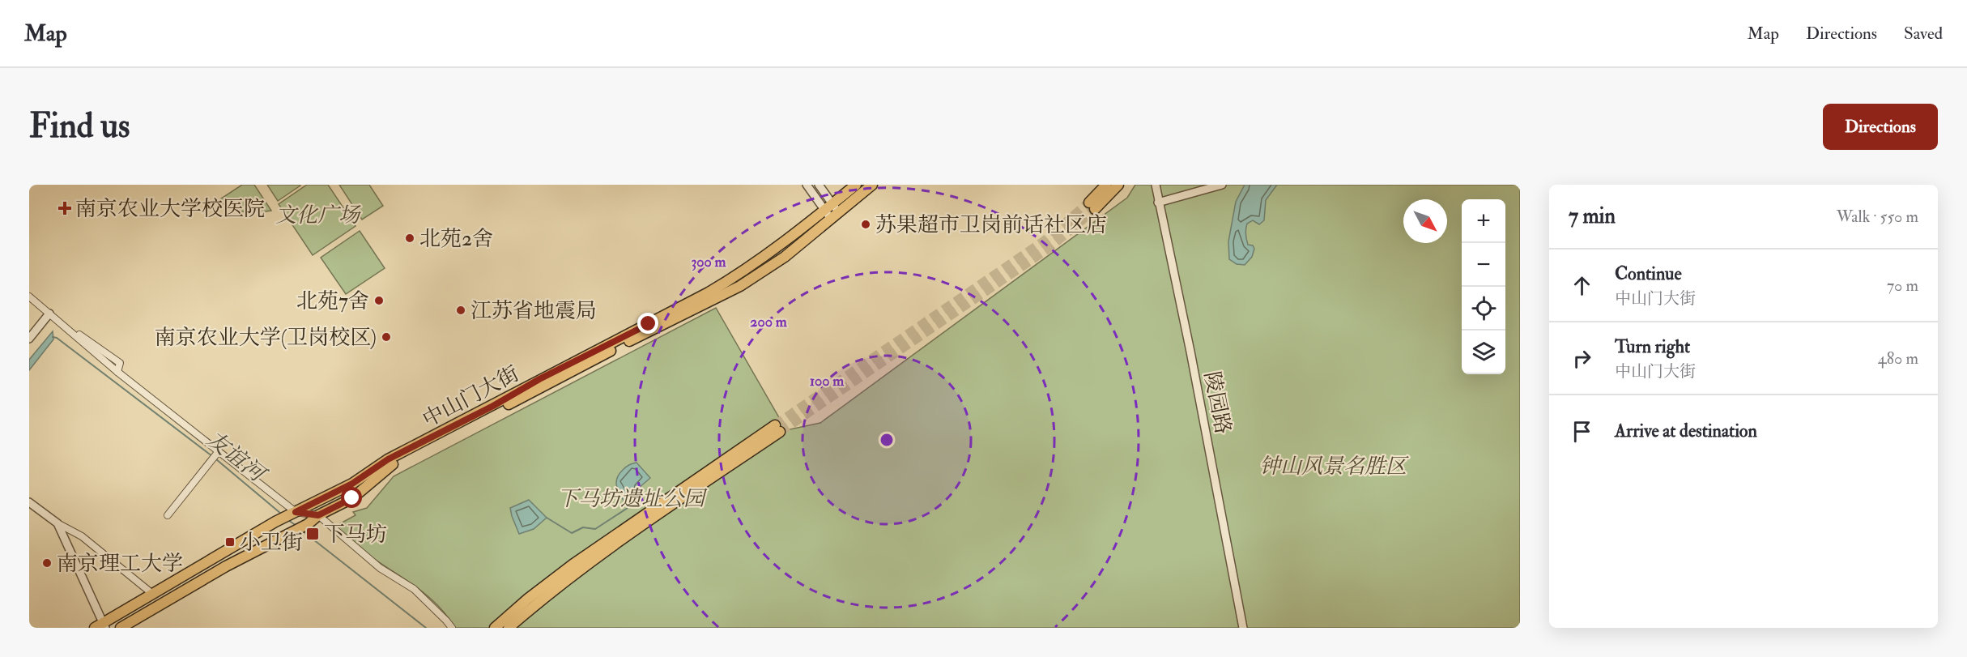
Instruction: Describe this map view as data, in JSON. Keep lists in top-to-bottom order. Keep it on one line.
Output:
{"streets":{"main road":["中山门大街"],"street":["陵园路"]},"water":["友谊河"],"parks":["文化广场","钟山风景名胜区","下马坊遗址公园"],"places":{"health":["南京农业大学校医院"],"other":["苏果超市卫岗前话社区店","北苑2舍","北苑7舍","江苏省地震局","南京农业大学(卫岗校区)","南京理工大学"],"transit":["下马坊","小卫街"]},"north":"bottom right","page":{"header":"Map","nav":["Map","Directions","Saved"],"buttons":"Directions","title":"Find us","heading":["7 min","Walk · 550 m"],"map_buttons":["+","−"],"list":[["Continue","中山门大街","70 m"],["Turn right","中山门大街","480 m"],"Arrive at destination"]},"rings":["300 m","200 m","100 m"]}
